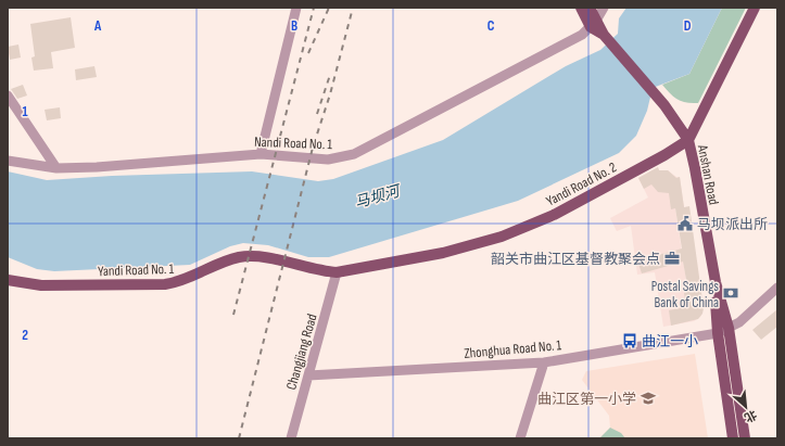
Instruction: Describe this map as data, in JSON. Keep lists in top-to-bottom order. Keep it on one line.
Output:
{"streets":{"main road":["Anshan Road","Yandi Road No. 2","Yandi Road No. 1"],"street":["Nandi Road No. 1","Zhonghua Road No. 1","Changjiang Road"]},"crossings":[["Nandi Road No. 1","Anshan Road"],["Anshan Road","Yandi Road No. 2"],["Anshan Road","Zhonghua Road No. 1"],["Yandi Road No. 2","Yandi Road No. 1"],["Yandi Road No. 2","Changjiang Road"],["Yandi Road No. 1","Changjiang Road"],["Zhonghua Road No. 1","Changjiang Road"]],"water":["马坝河"],"places":{"public building":["马坝派出所"],"office":["韶关市曲江区基督教聚会点"],"bank":["Postal Savings Bank of China"],"bus stop":["曲江一小"],"school or university":["曲江区第一小学"]},"north":"bottom right","grid":{"columns":["A","B","C","D"],"rows":["1","2"]}}
